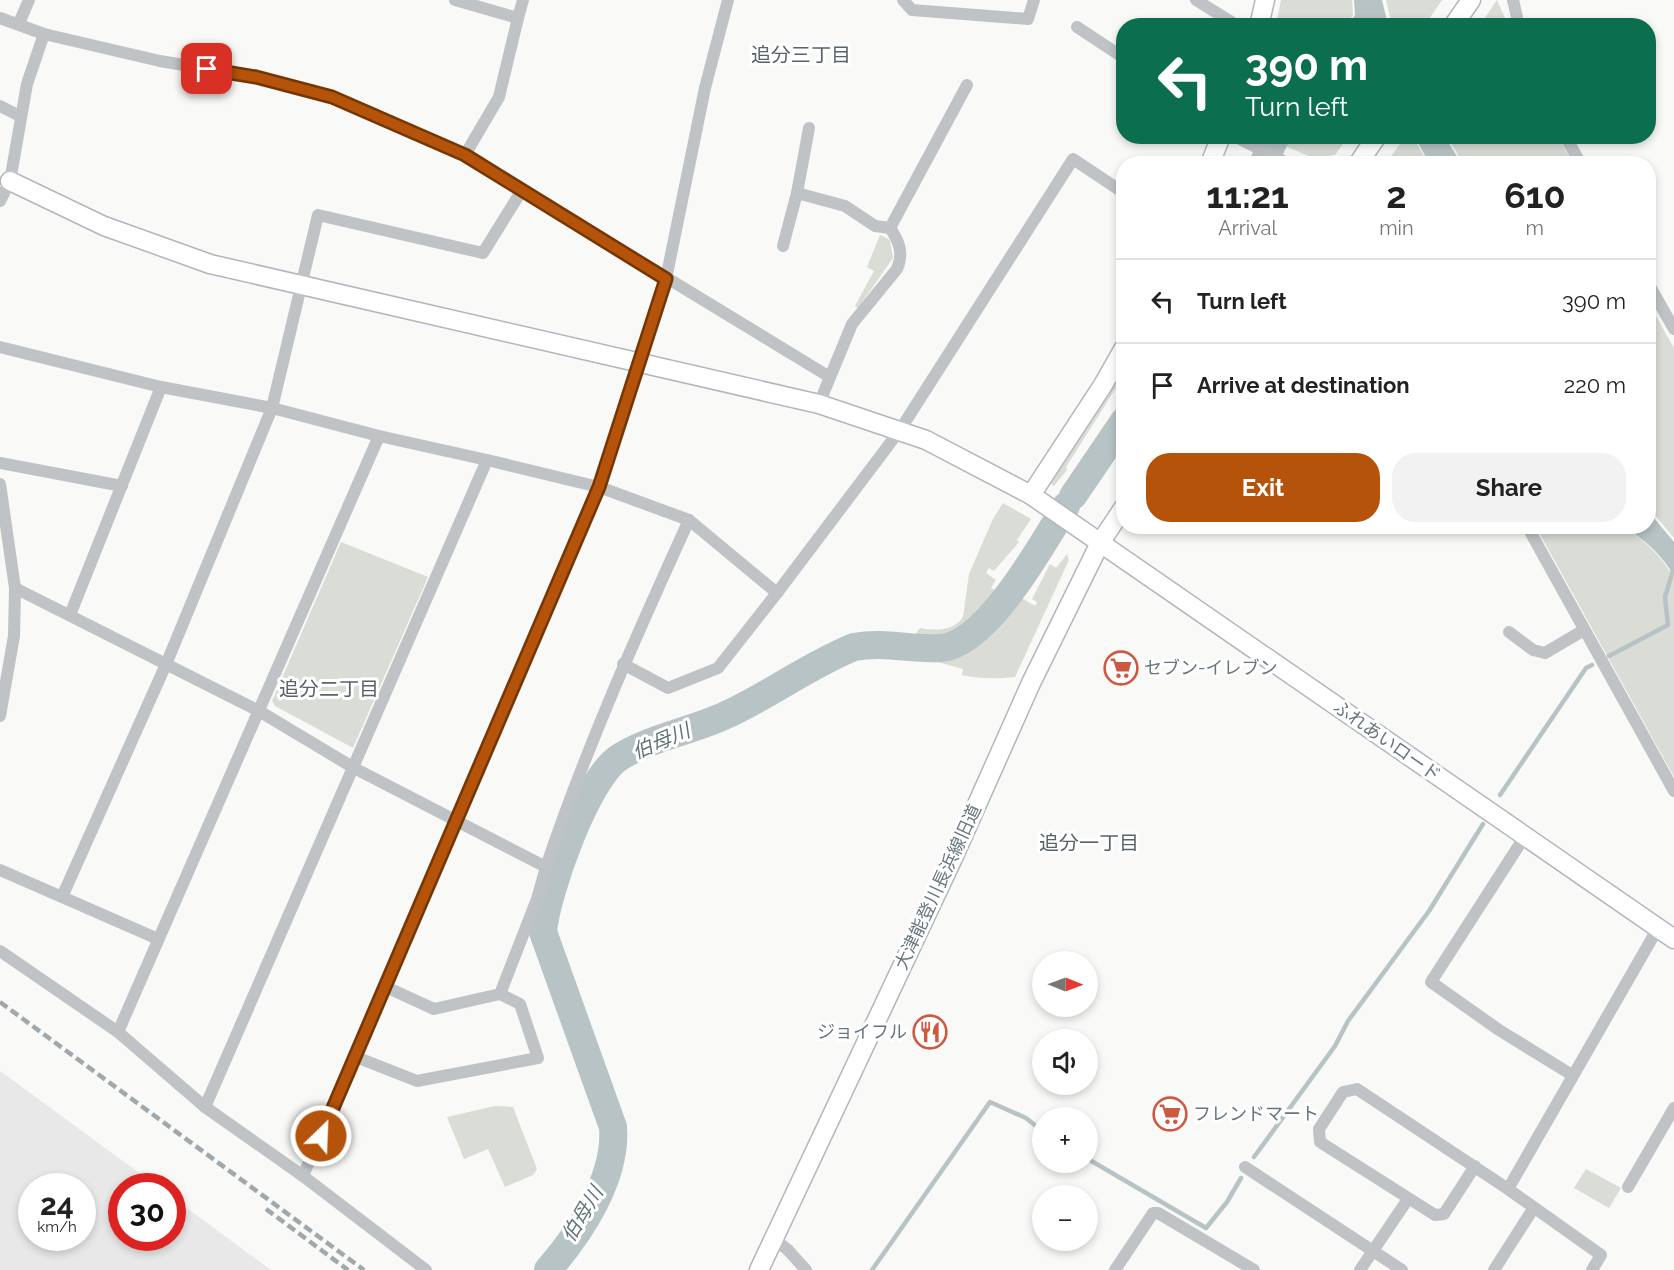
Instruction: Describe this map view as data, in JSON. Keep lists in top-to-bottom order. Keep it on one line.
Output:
{"streets":{"street":["ふれあいロード","大津能登川長浜線旧道"]},"crossings":[["ふれあいロード","大津能登川長浜線旧道"]],"districts":["追分三丁目","追分二丁目","追分一丁目"],"water":["伯母川"],"places":{"supermarket":["セブン-イレブン","フレンドマート"],"restaurant":["ジョイフル"]},"north":"right","page":{"turn":["390 m","Turn left"],"eta":["11:21","Arrival","2","min","610","m"],"list":[{"name":"Turn left","value":"390 m"},{"name":"Arrive at destination","value":"220 m"}],"buttons":["Exit","Share"],"map_buttons":["+","−"],"speed":"24 km/h","limit":"30"}}
